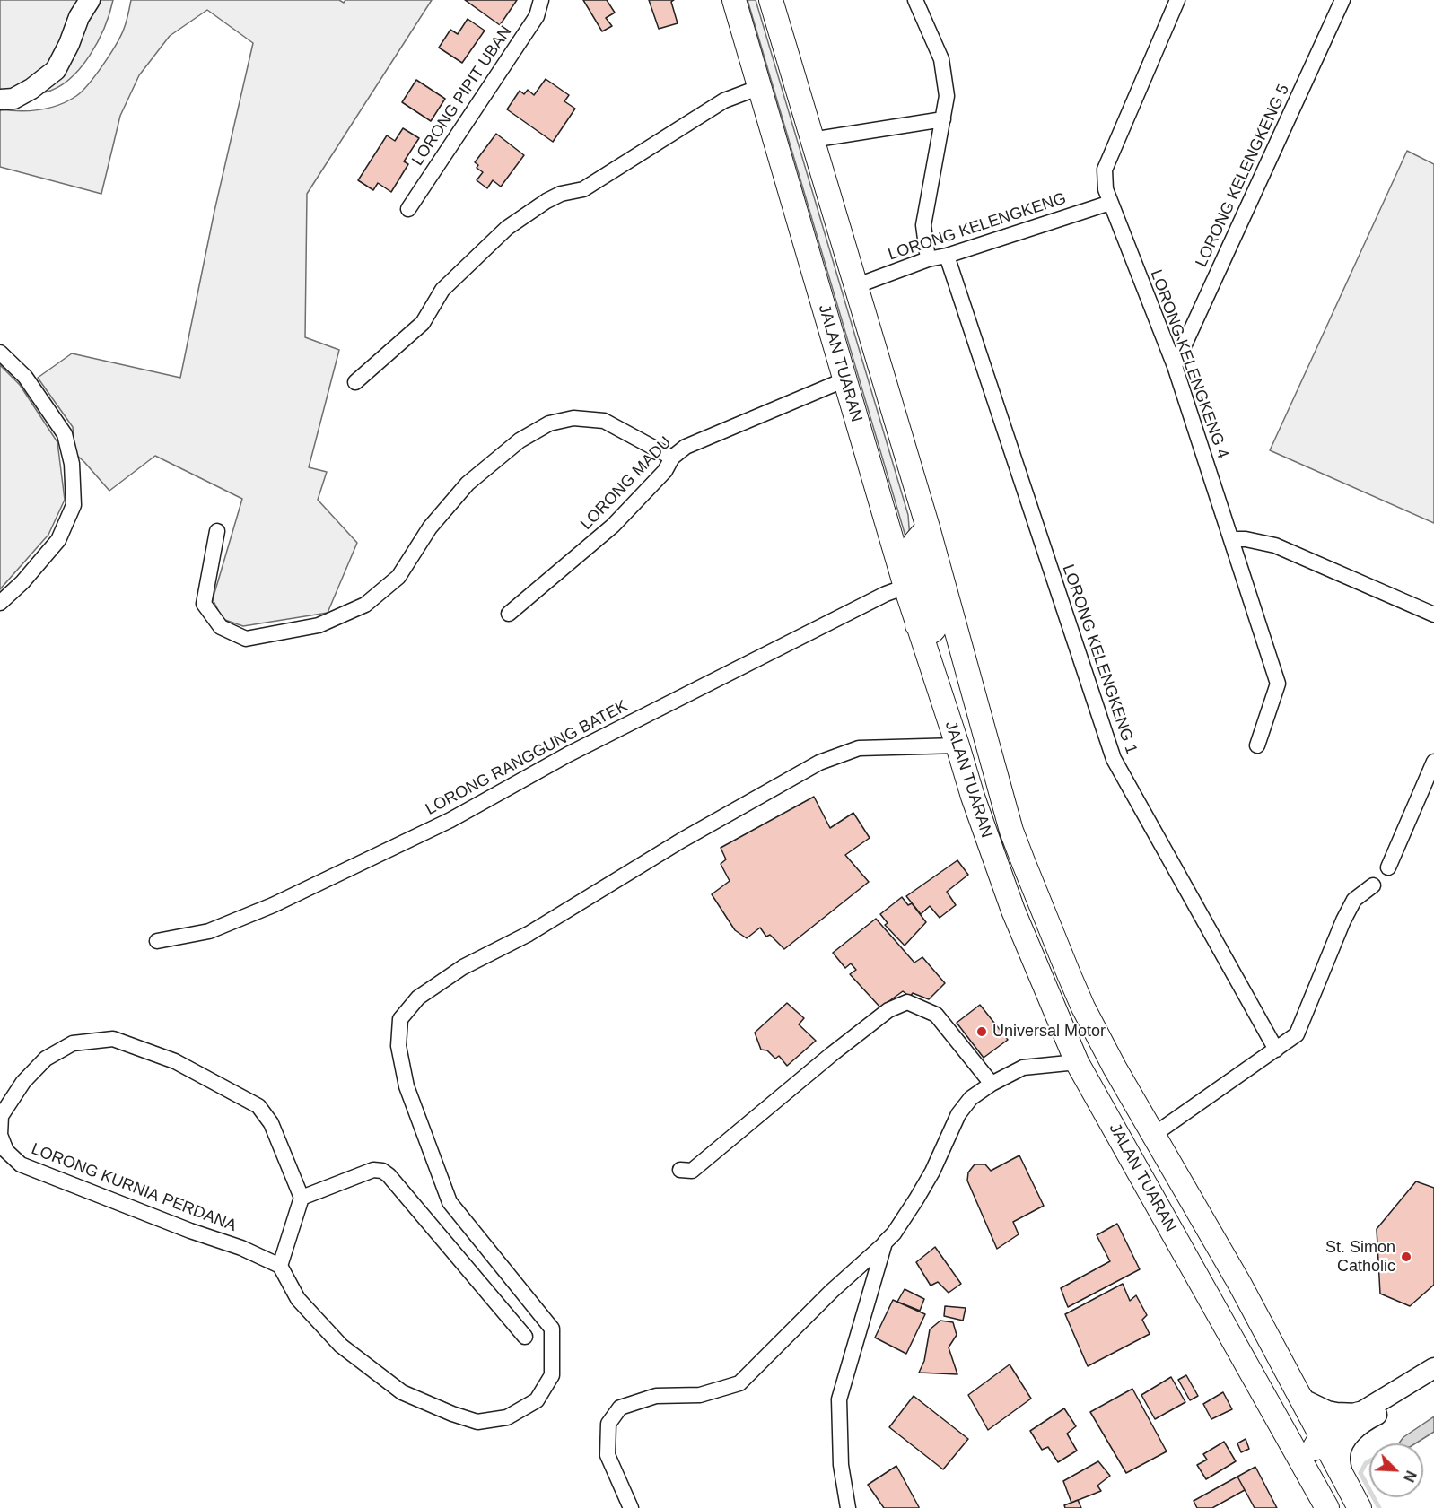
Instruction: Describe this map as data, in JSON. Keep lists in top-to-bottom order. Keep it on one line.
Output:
{"streets":{"main road":["JALAN TUARAN"],"street":["LORONG PIPIT UBAN","LORONG KELENGKENG 5","LORONG KELENGKENG","LORONG KELENGKENG 4","LORONG MADU","LORONG KELENGKENG 1","LORONG RANGGUNG BATEK","LORONG KURNIA PERDANA"]},"crossings":[["LORONG KELENGKENG 5","LORONG KELENGKENG 4"],["LORONG KELENGKENG","JALAN TUARAN"],["LORONG KELENGKENG","LORONG KELENGKENG 4"],["LORONG KELENGKENG","LORONG KELENGKENG 1"],["JALAN TUARAN","LORONG MADU"],["JALAN TUARAN","LORONG RANGGUNG BATEK"]],"places":["Universal Motor","St. Simon Catholic"],"north":"bottom right"}
